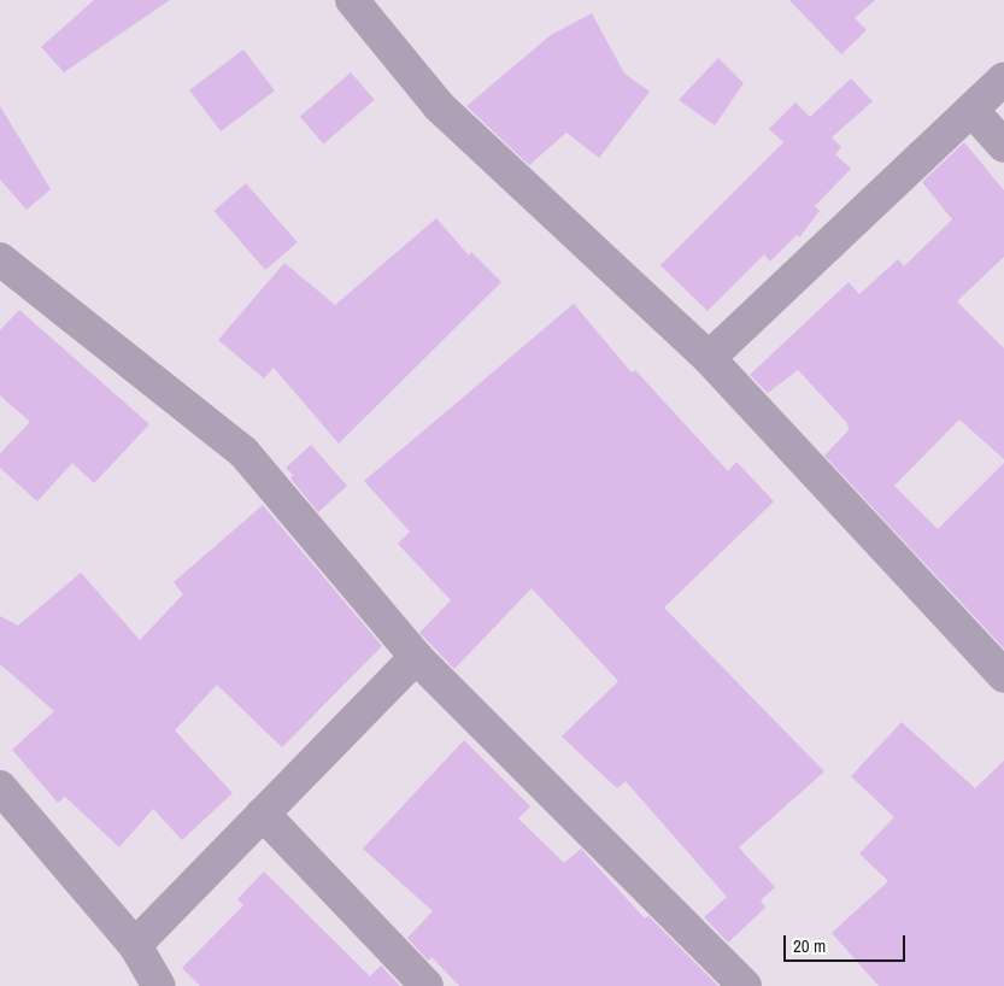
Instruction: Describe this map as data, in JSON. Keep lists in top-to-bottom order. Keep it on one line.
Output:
{"scale_bar":"20 m"}
